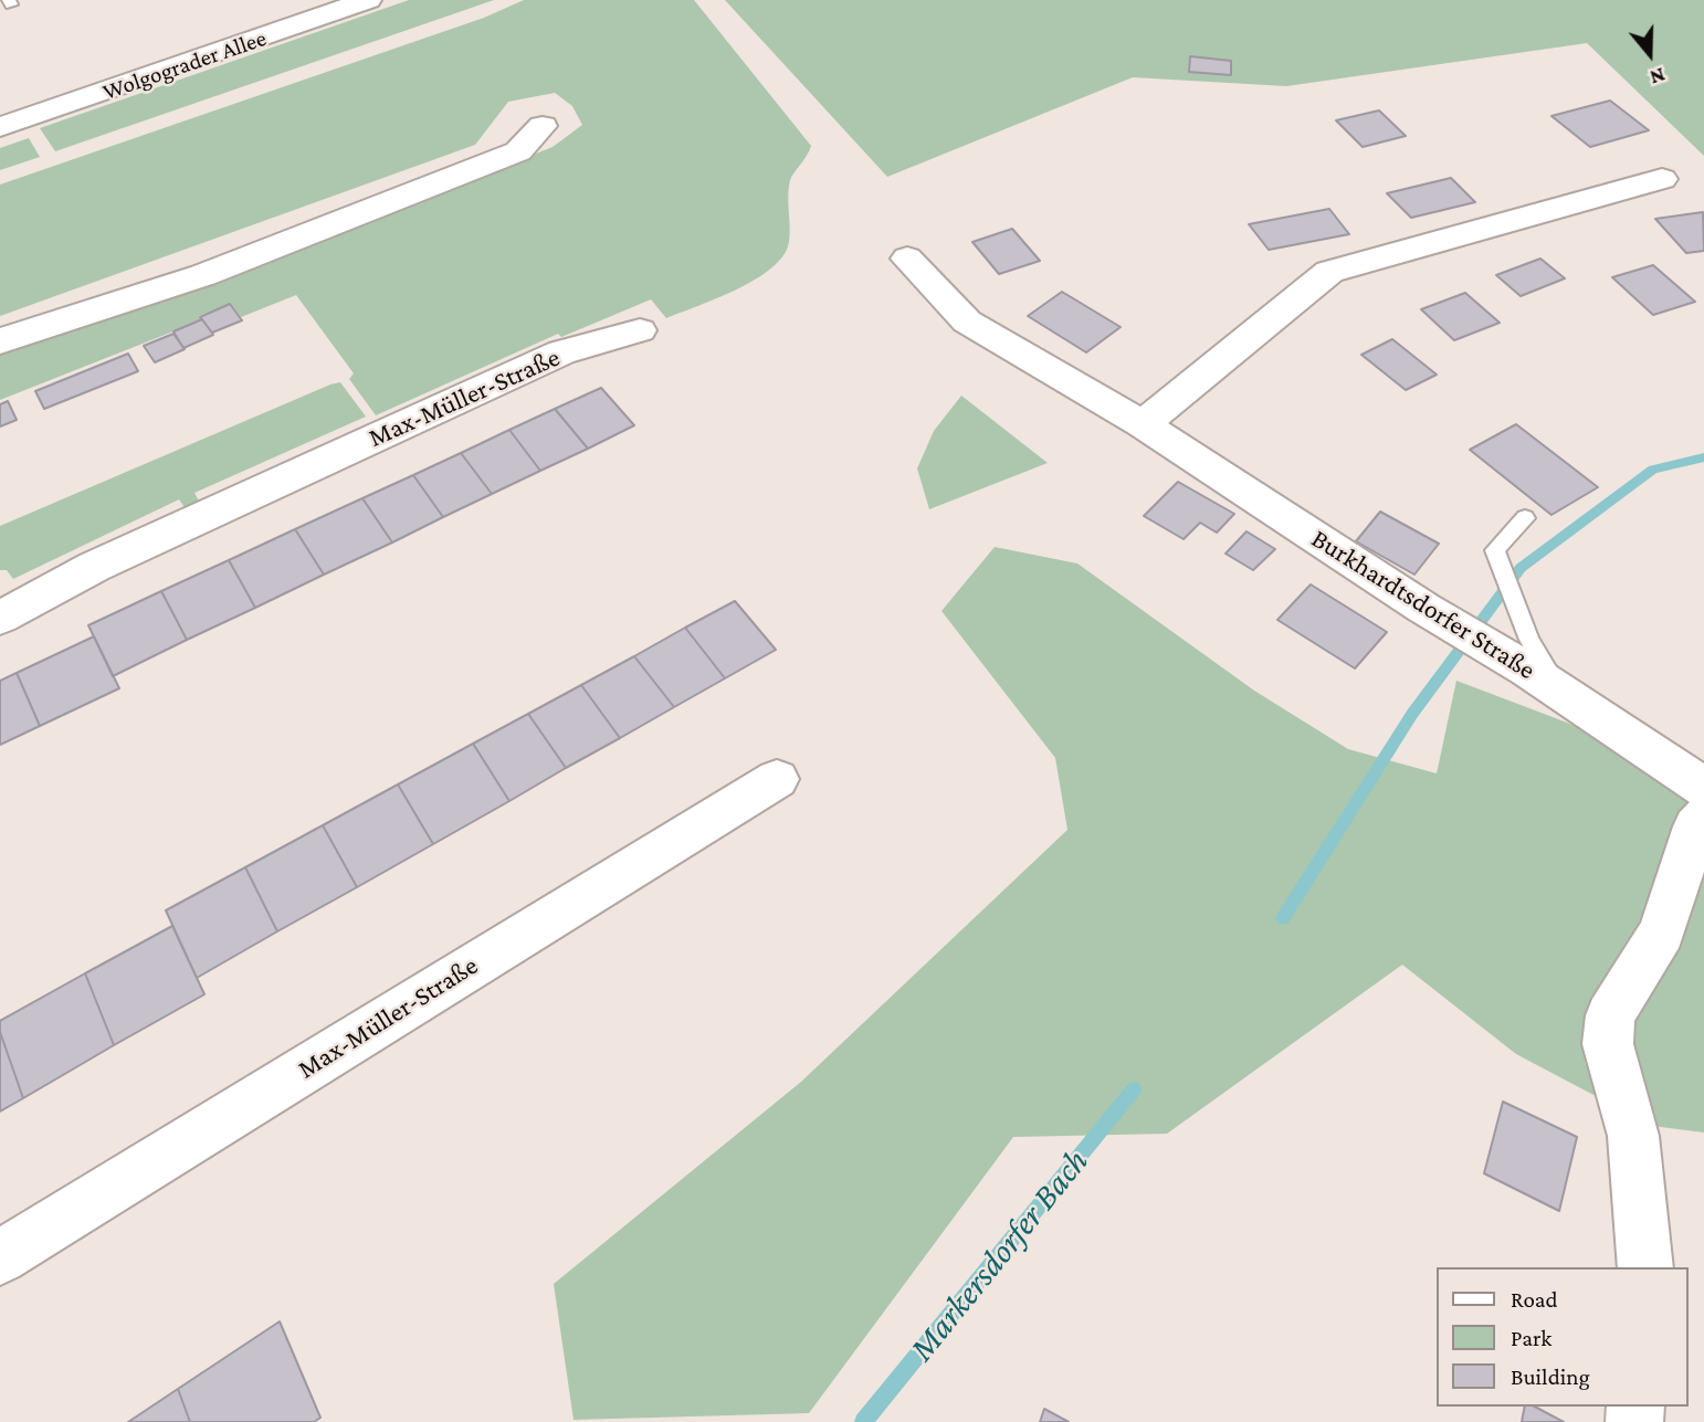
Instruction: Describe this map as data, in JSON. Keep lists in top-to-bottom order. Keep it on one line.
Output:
{"streets":{"street":["Wolgograder Allee","Max-Müller-Straße","Burkhardtsdorfer Straße"]},"water":["Markersdorfer Bach"],"legend":["Road","Park","Building"],"north":"bottom"}
